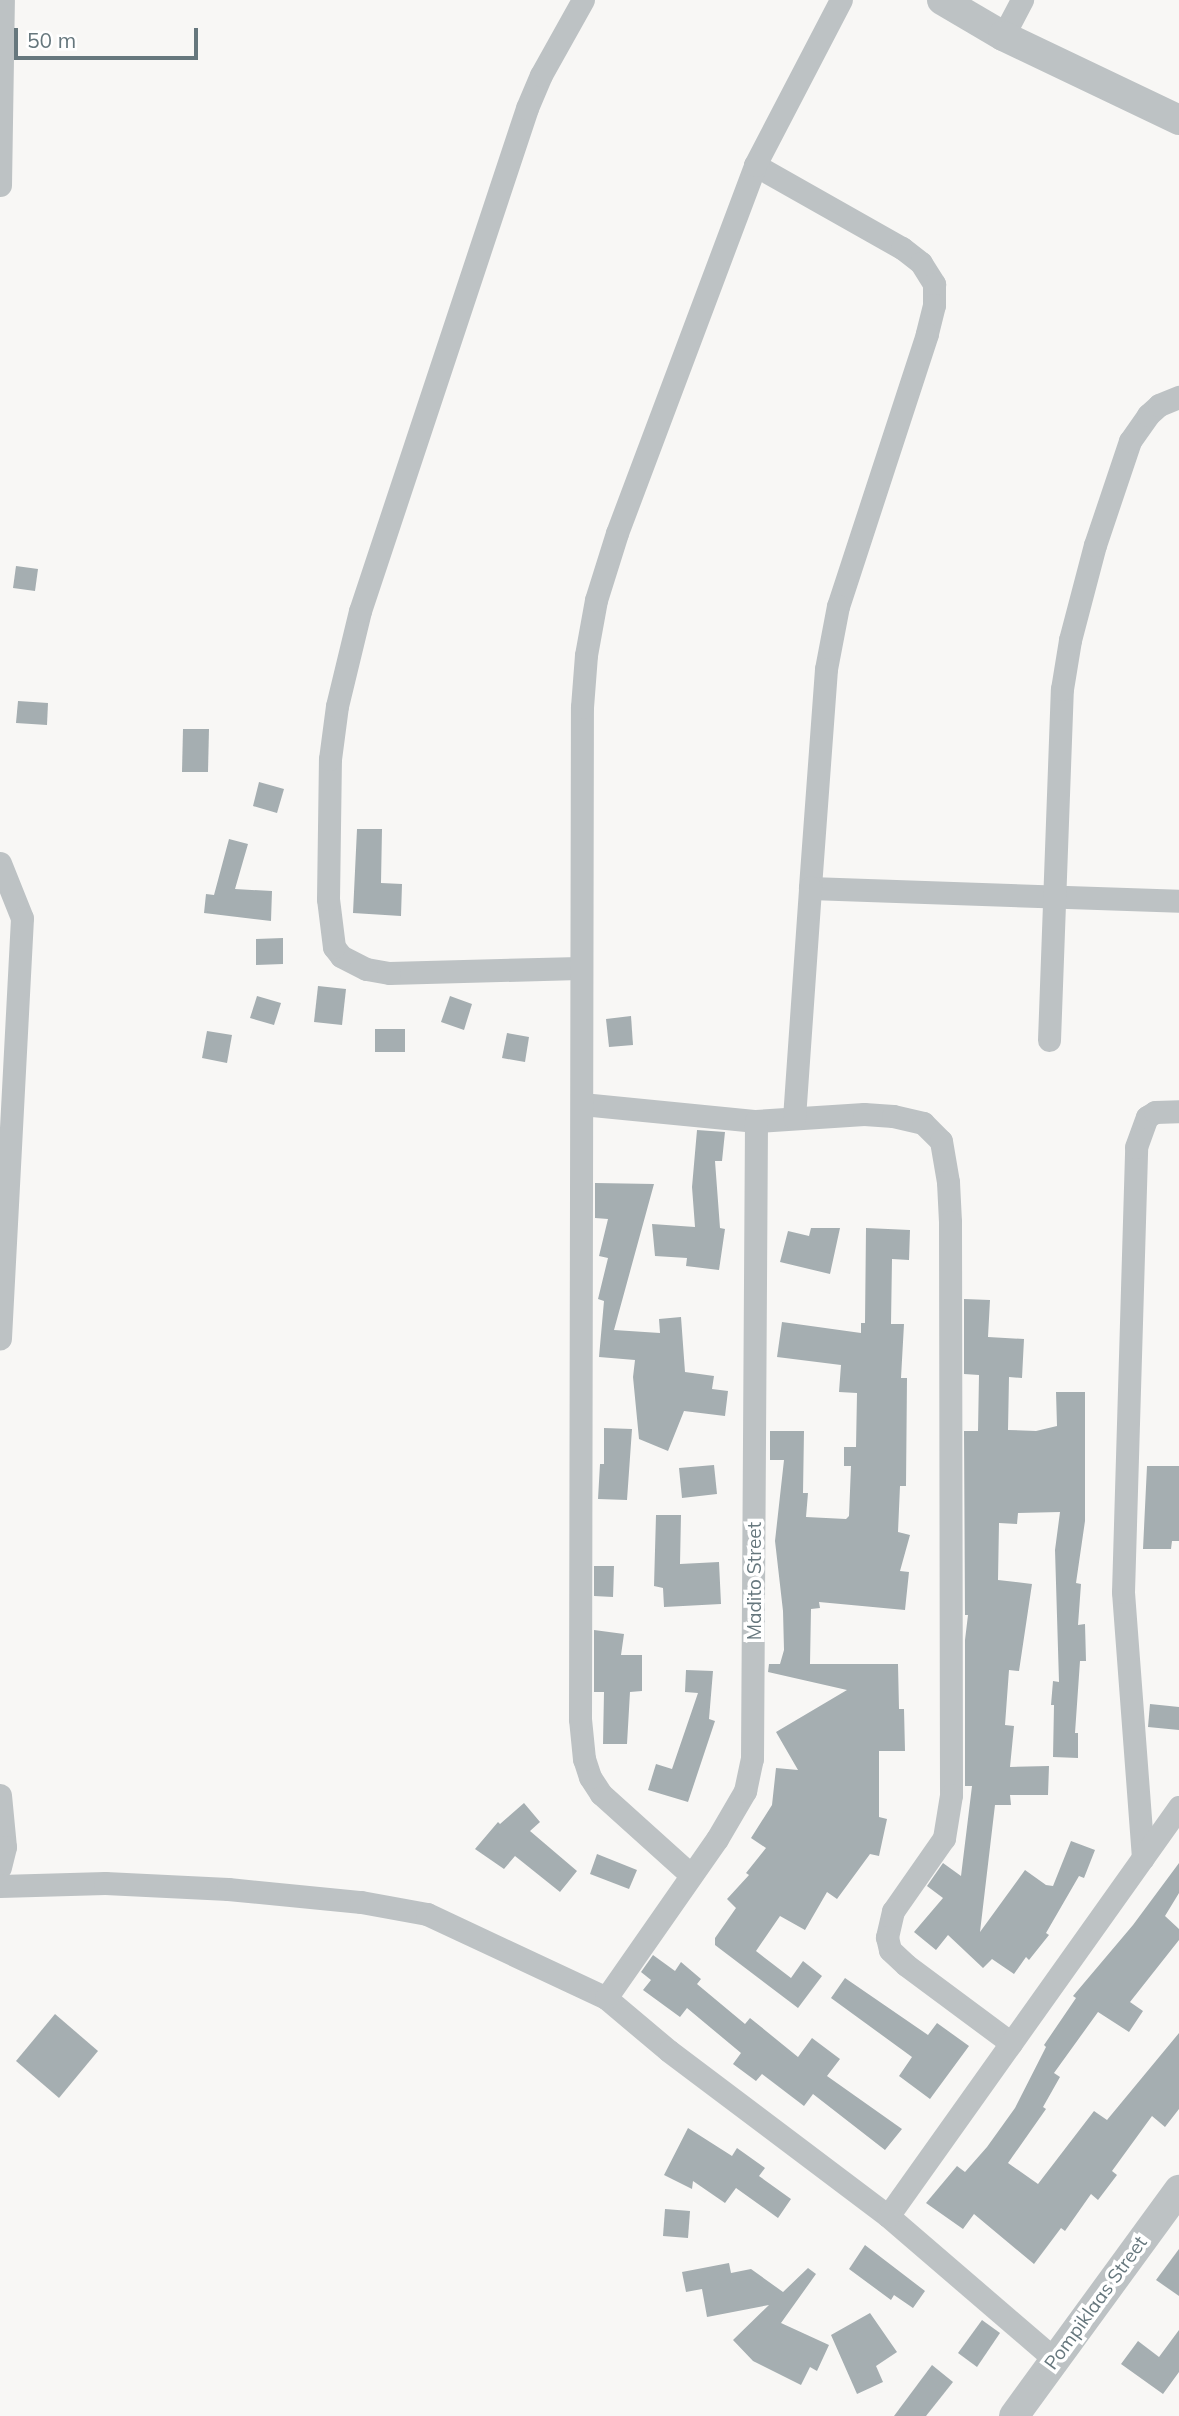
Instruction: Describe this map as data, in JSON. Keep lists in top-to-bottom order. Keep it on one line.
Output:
{"streets":{"street":["Madito Street","Pompiklaas Street"]},"scale_bar":"50 m"}
